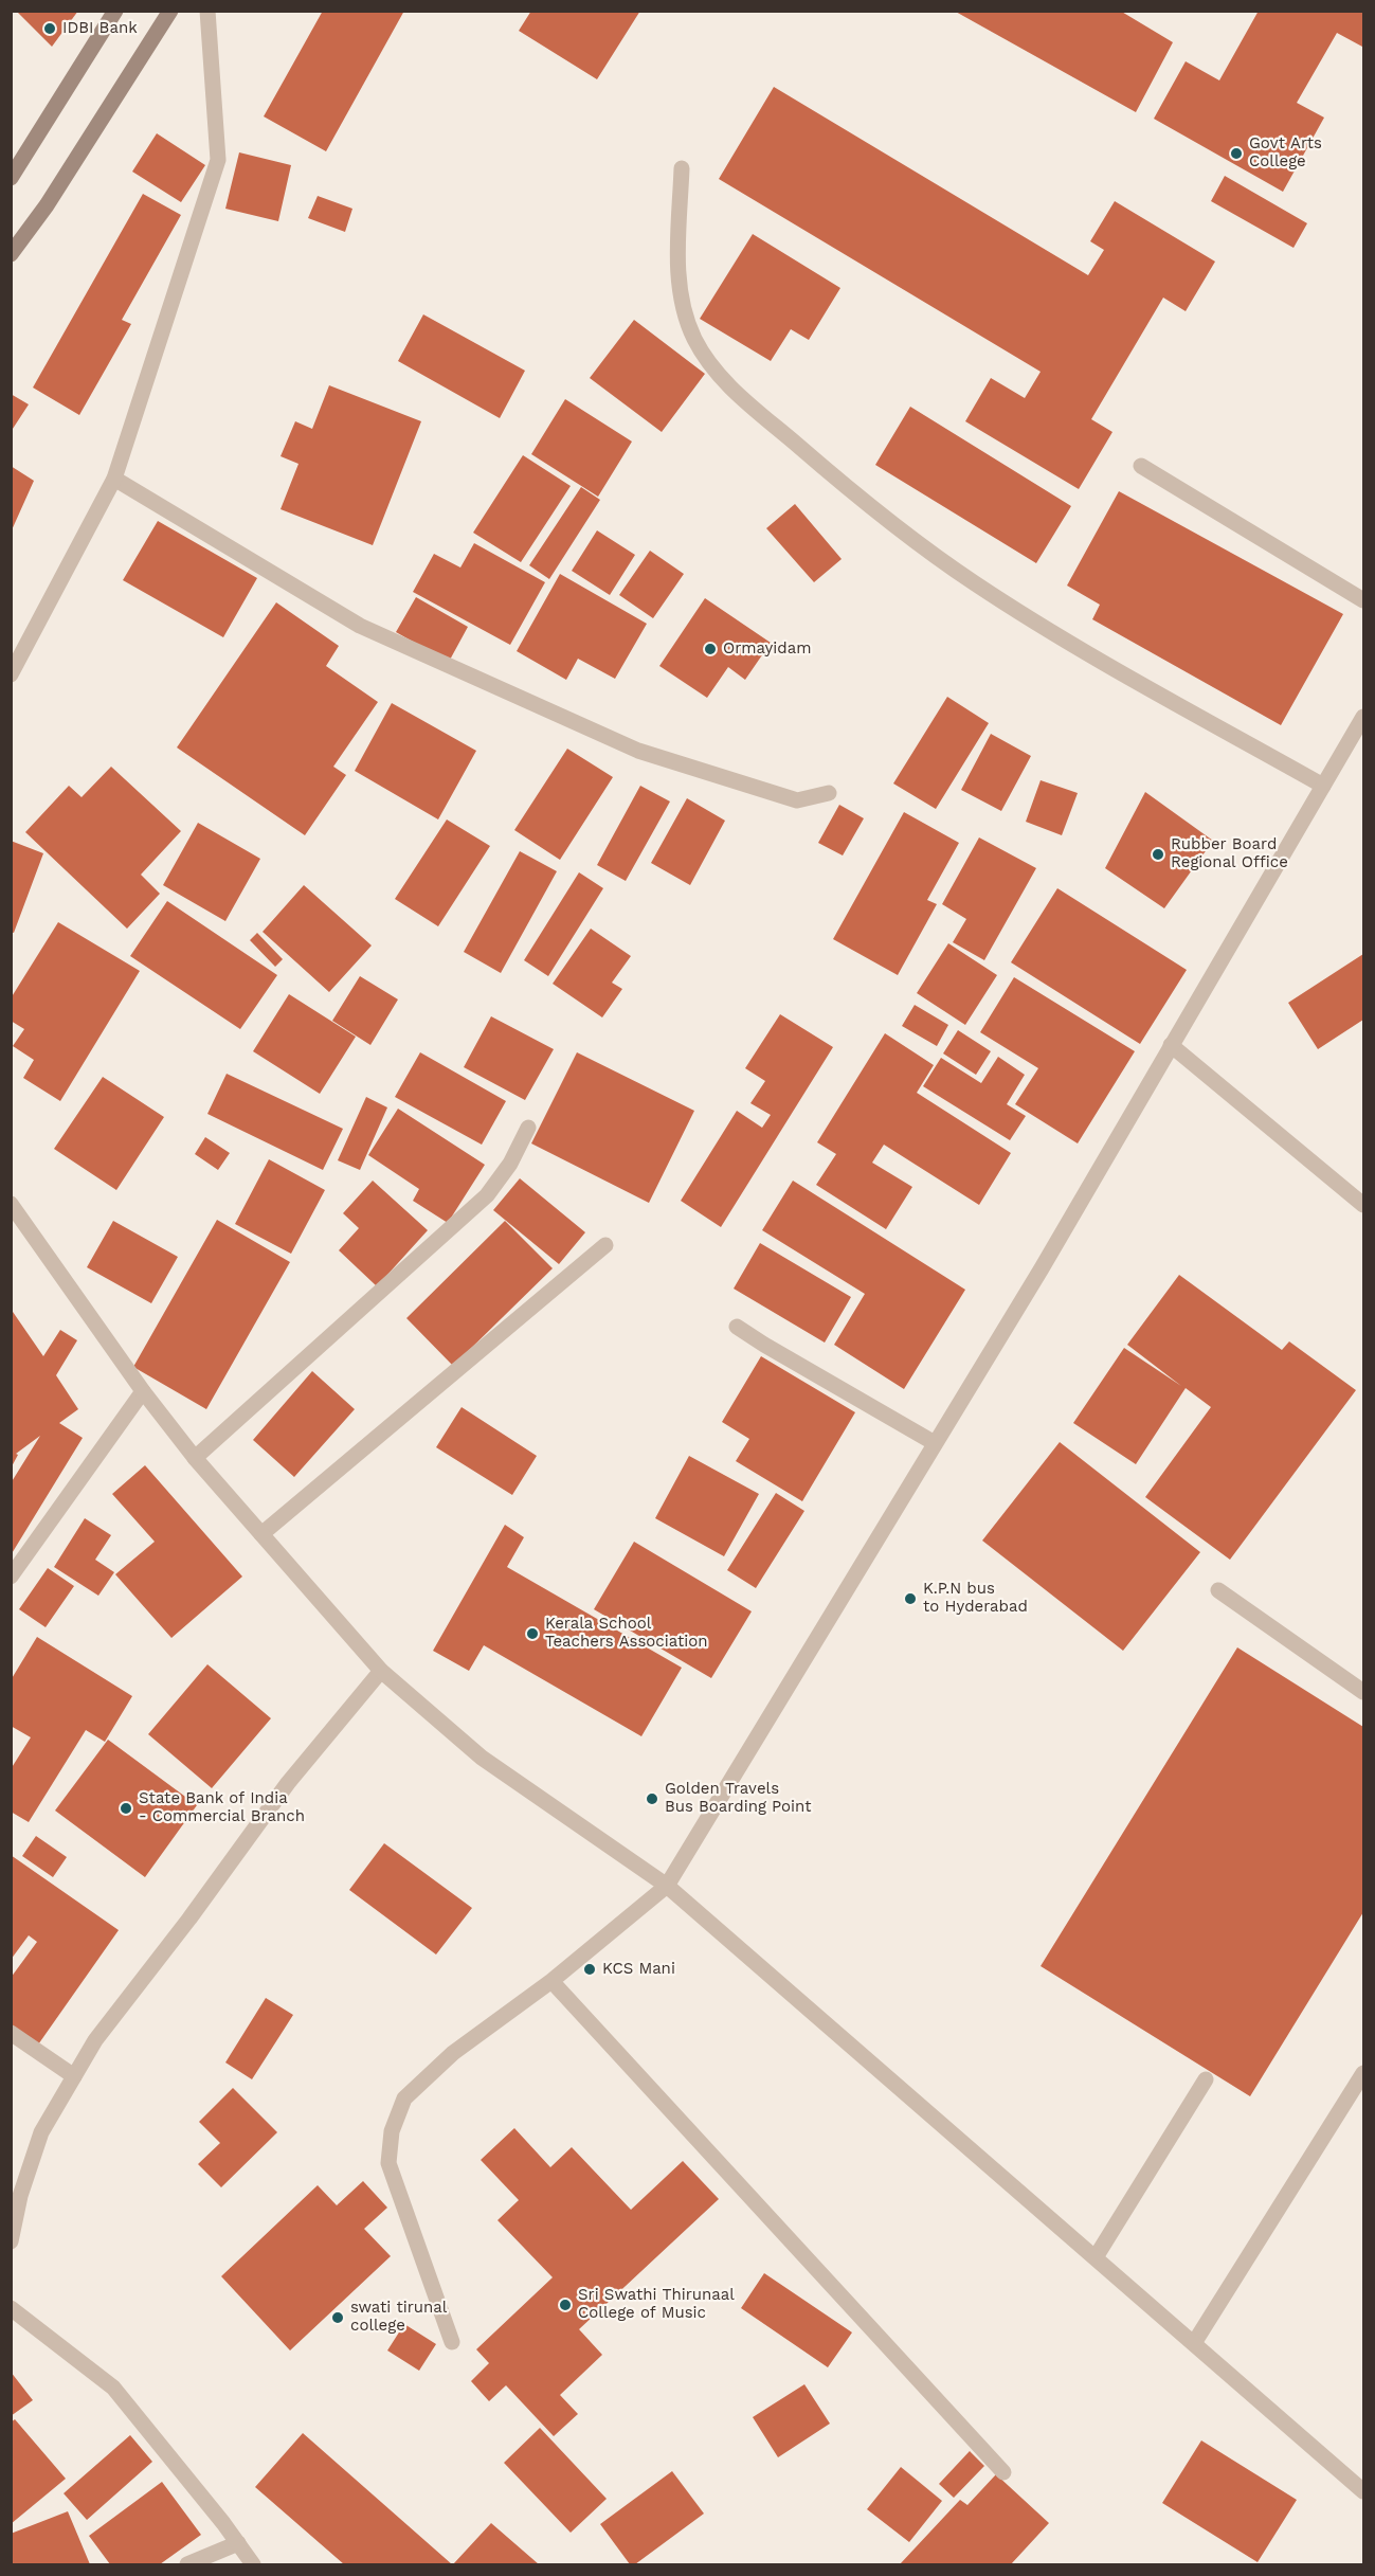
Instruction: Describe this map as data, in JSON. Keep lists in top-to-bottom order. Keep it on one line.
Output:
{"places":["IDBI Bank","Govt Arts College","Ormayidam","Rubber Board Regional Office","K.P.N bus to Hyderabad","Kerala School Teachers Association","Golden Travels Bus Boarding Point","State Bank of India - Commercial Branch","KCS Mani","Sri Swathi Thirunaal College of Music","swati tirunal college"]}
